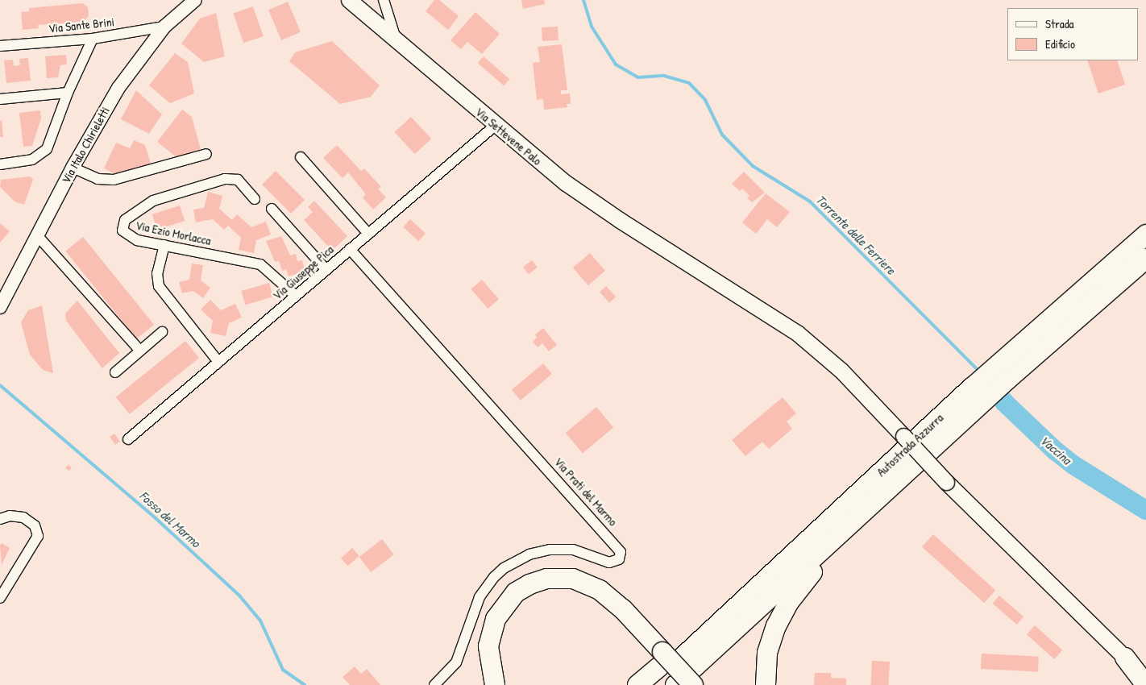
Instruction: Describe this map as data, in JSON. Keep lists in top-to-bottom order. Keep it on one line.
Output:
{"streets":{"highway":["Autostrada Azzurra"],"main road":["Via Settevene Palo"],"street":["Via Sante Brini","Via Italo Chirieletti","Via Ezio Morlacca","Via Giuseppe Pica","Via Prati del Marmo"]},"crossings":[["Via Sante Brini","Via Italo Chirieletti"],["Via Settevene Palo","Via Giuseppe Pica"],["Via Ezio Morlacca","Via Giuseppe Pica"],["Via Giuseppe Pica","Via Prati del Marmo"]],"water":["Torrente delle Ferriere","Vaccina","Fosso del Marmo"],"legend":["Strada","Edificio"]}
